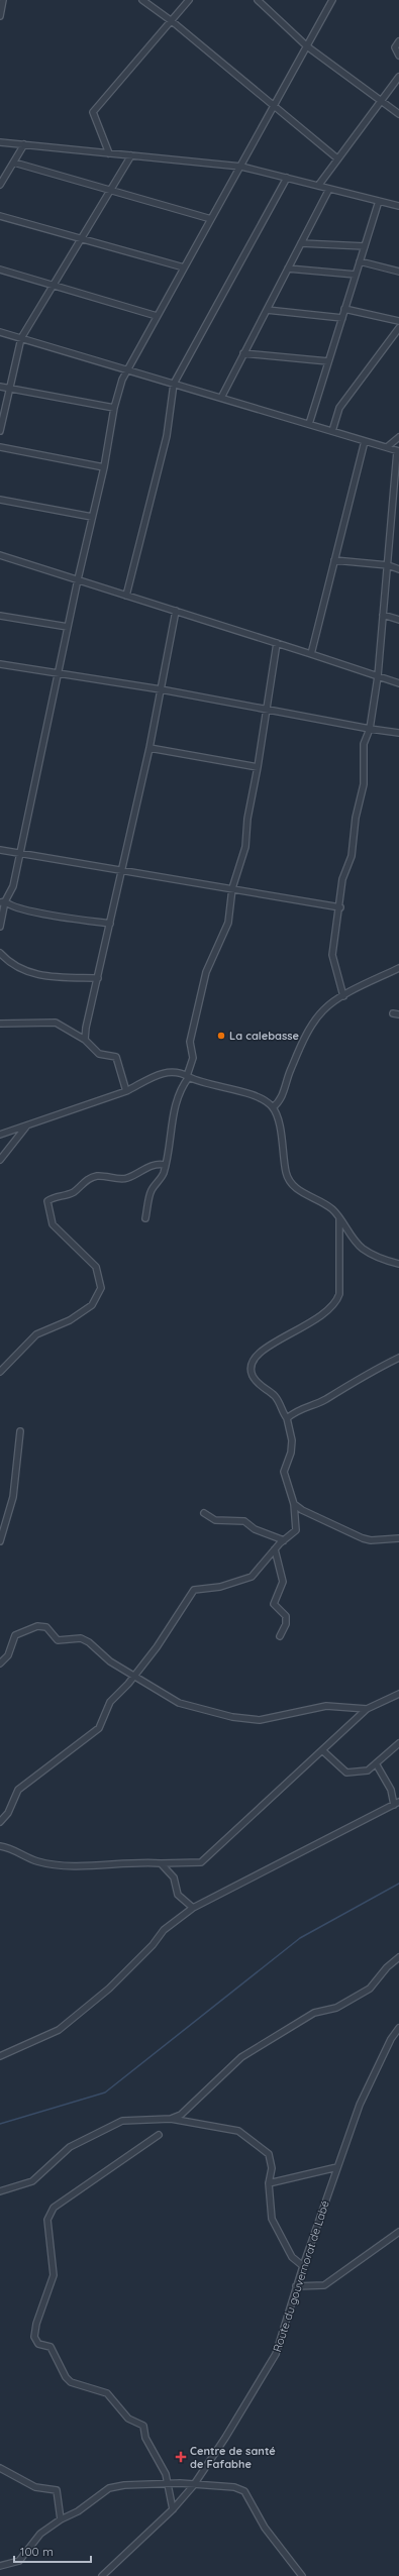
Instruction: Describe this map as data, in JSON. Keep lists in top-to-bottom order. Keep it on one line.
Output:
{"streets":{"street":["Route du gouvernorat de Labé"]},"places":{"other":["La calebasse"],"health":["Centre de santé de Fafabhe"]},"scale_bar":"100 m"}
